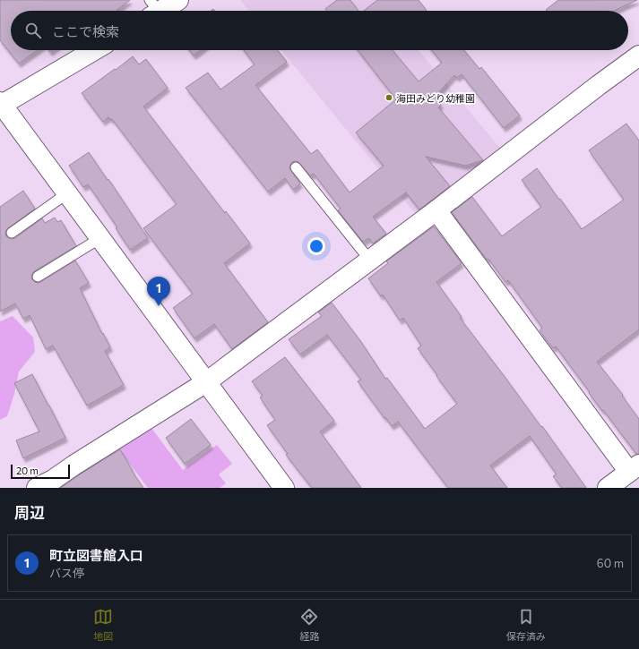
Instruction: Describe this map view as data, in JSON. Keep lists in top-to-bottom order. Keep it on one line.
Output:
{"places":["海田みどり幼稚園"],"scale_bar":"20 m","page":{"search":"ここで検索","pins":"1","scale":"20 m","heading":"周辺","list":[{"mark":"1","name":"町立図書館入口","note":"バス停","value":"60 m"}],"nav":["地図","経路","保存済み"]}}
